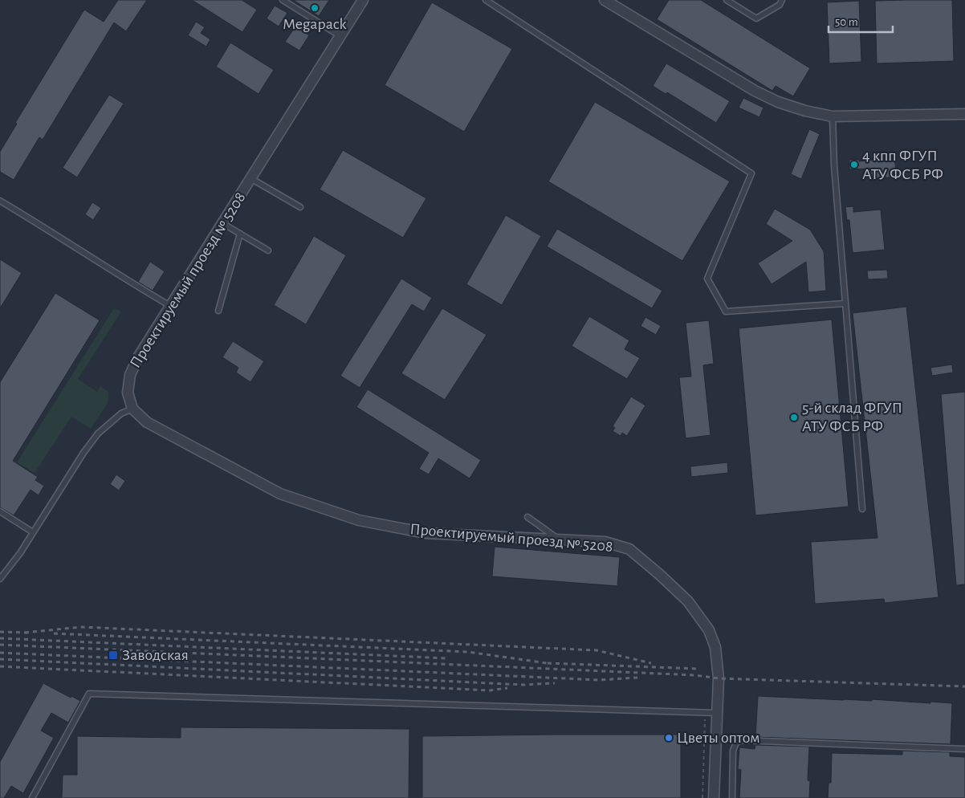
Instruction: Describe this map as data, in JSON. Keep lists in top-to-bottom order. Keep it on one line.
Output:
{"streets":{"street":["Проектируемый проезд № 5208"]},"places":{"other":["Megapack","4 кпп ФГУП АТУ ФСБ РФ","5-й склад ФГУП АТУ ФСБ РФ","Цветы оптом"],"transit":["Заводская"]},"scale_bar":"50 m"}
